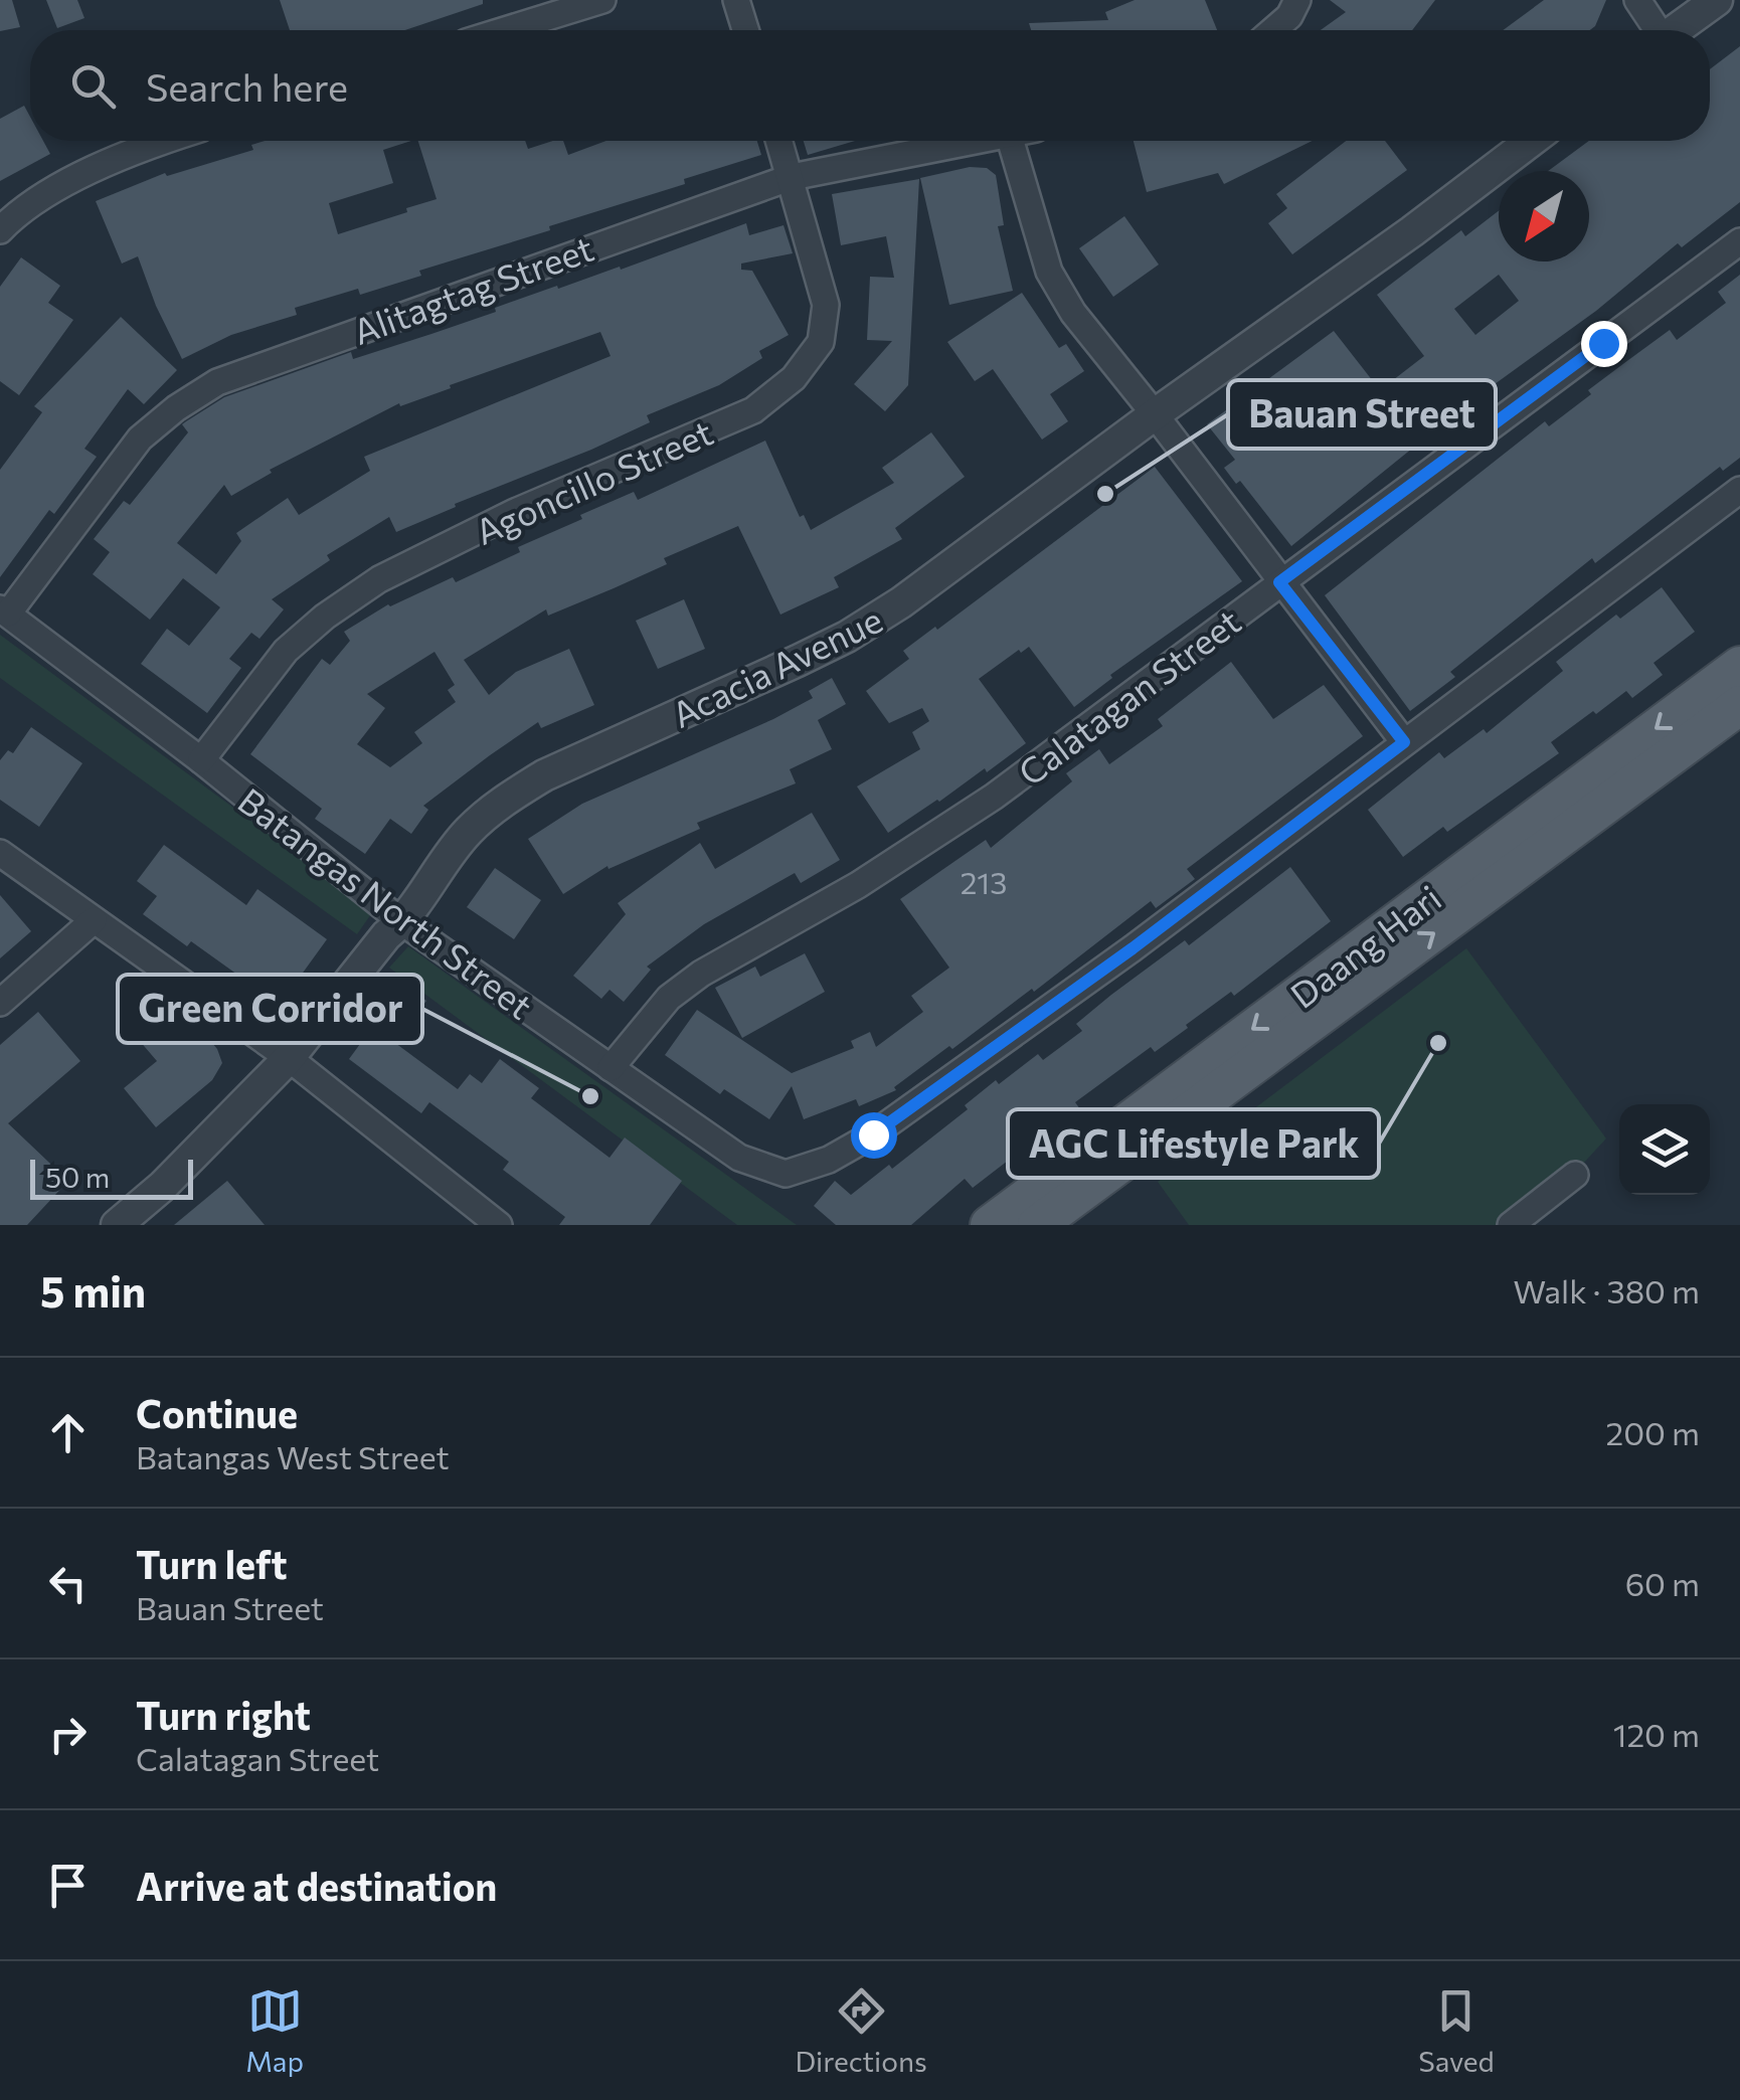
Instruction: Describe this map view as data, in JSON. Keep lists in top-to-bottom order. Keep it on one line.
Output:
{"streets":{"main road":["Daang Hari"],"street":["Alitagtag Street","Agoncillo Street","Acacia Avenue","Calatagan Street","Batangas North Street"]},"crossings":[["Alitagtag Street","Agoncillo Street"],["Alitagtag Street","Batangas North Street"],["Agoncillo Street","Batangas North Street"],["Acacia Avenue","Batangas North Street"],["Calatagan Street","Batangas North Street"]],"places":["Bauan Street","AGC Lifestyle Park","Green Corridor"],"house_numbers":["213"],"scale_bar":"50 m","north":"bottom left","page":{"search":"Search here","scale":"50 m","heading":["5 min","Walk · 380 m"],"list":[["Continue","Batangas West Street","200 m"],["Turn left","Bauan Street","60 m"],["Turn right","Calatagan Street","120 m"],"Arrive at destination"],"nav":["Map","Directions","Saved"]}}
